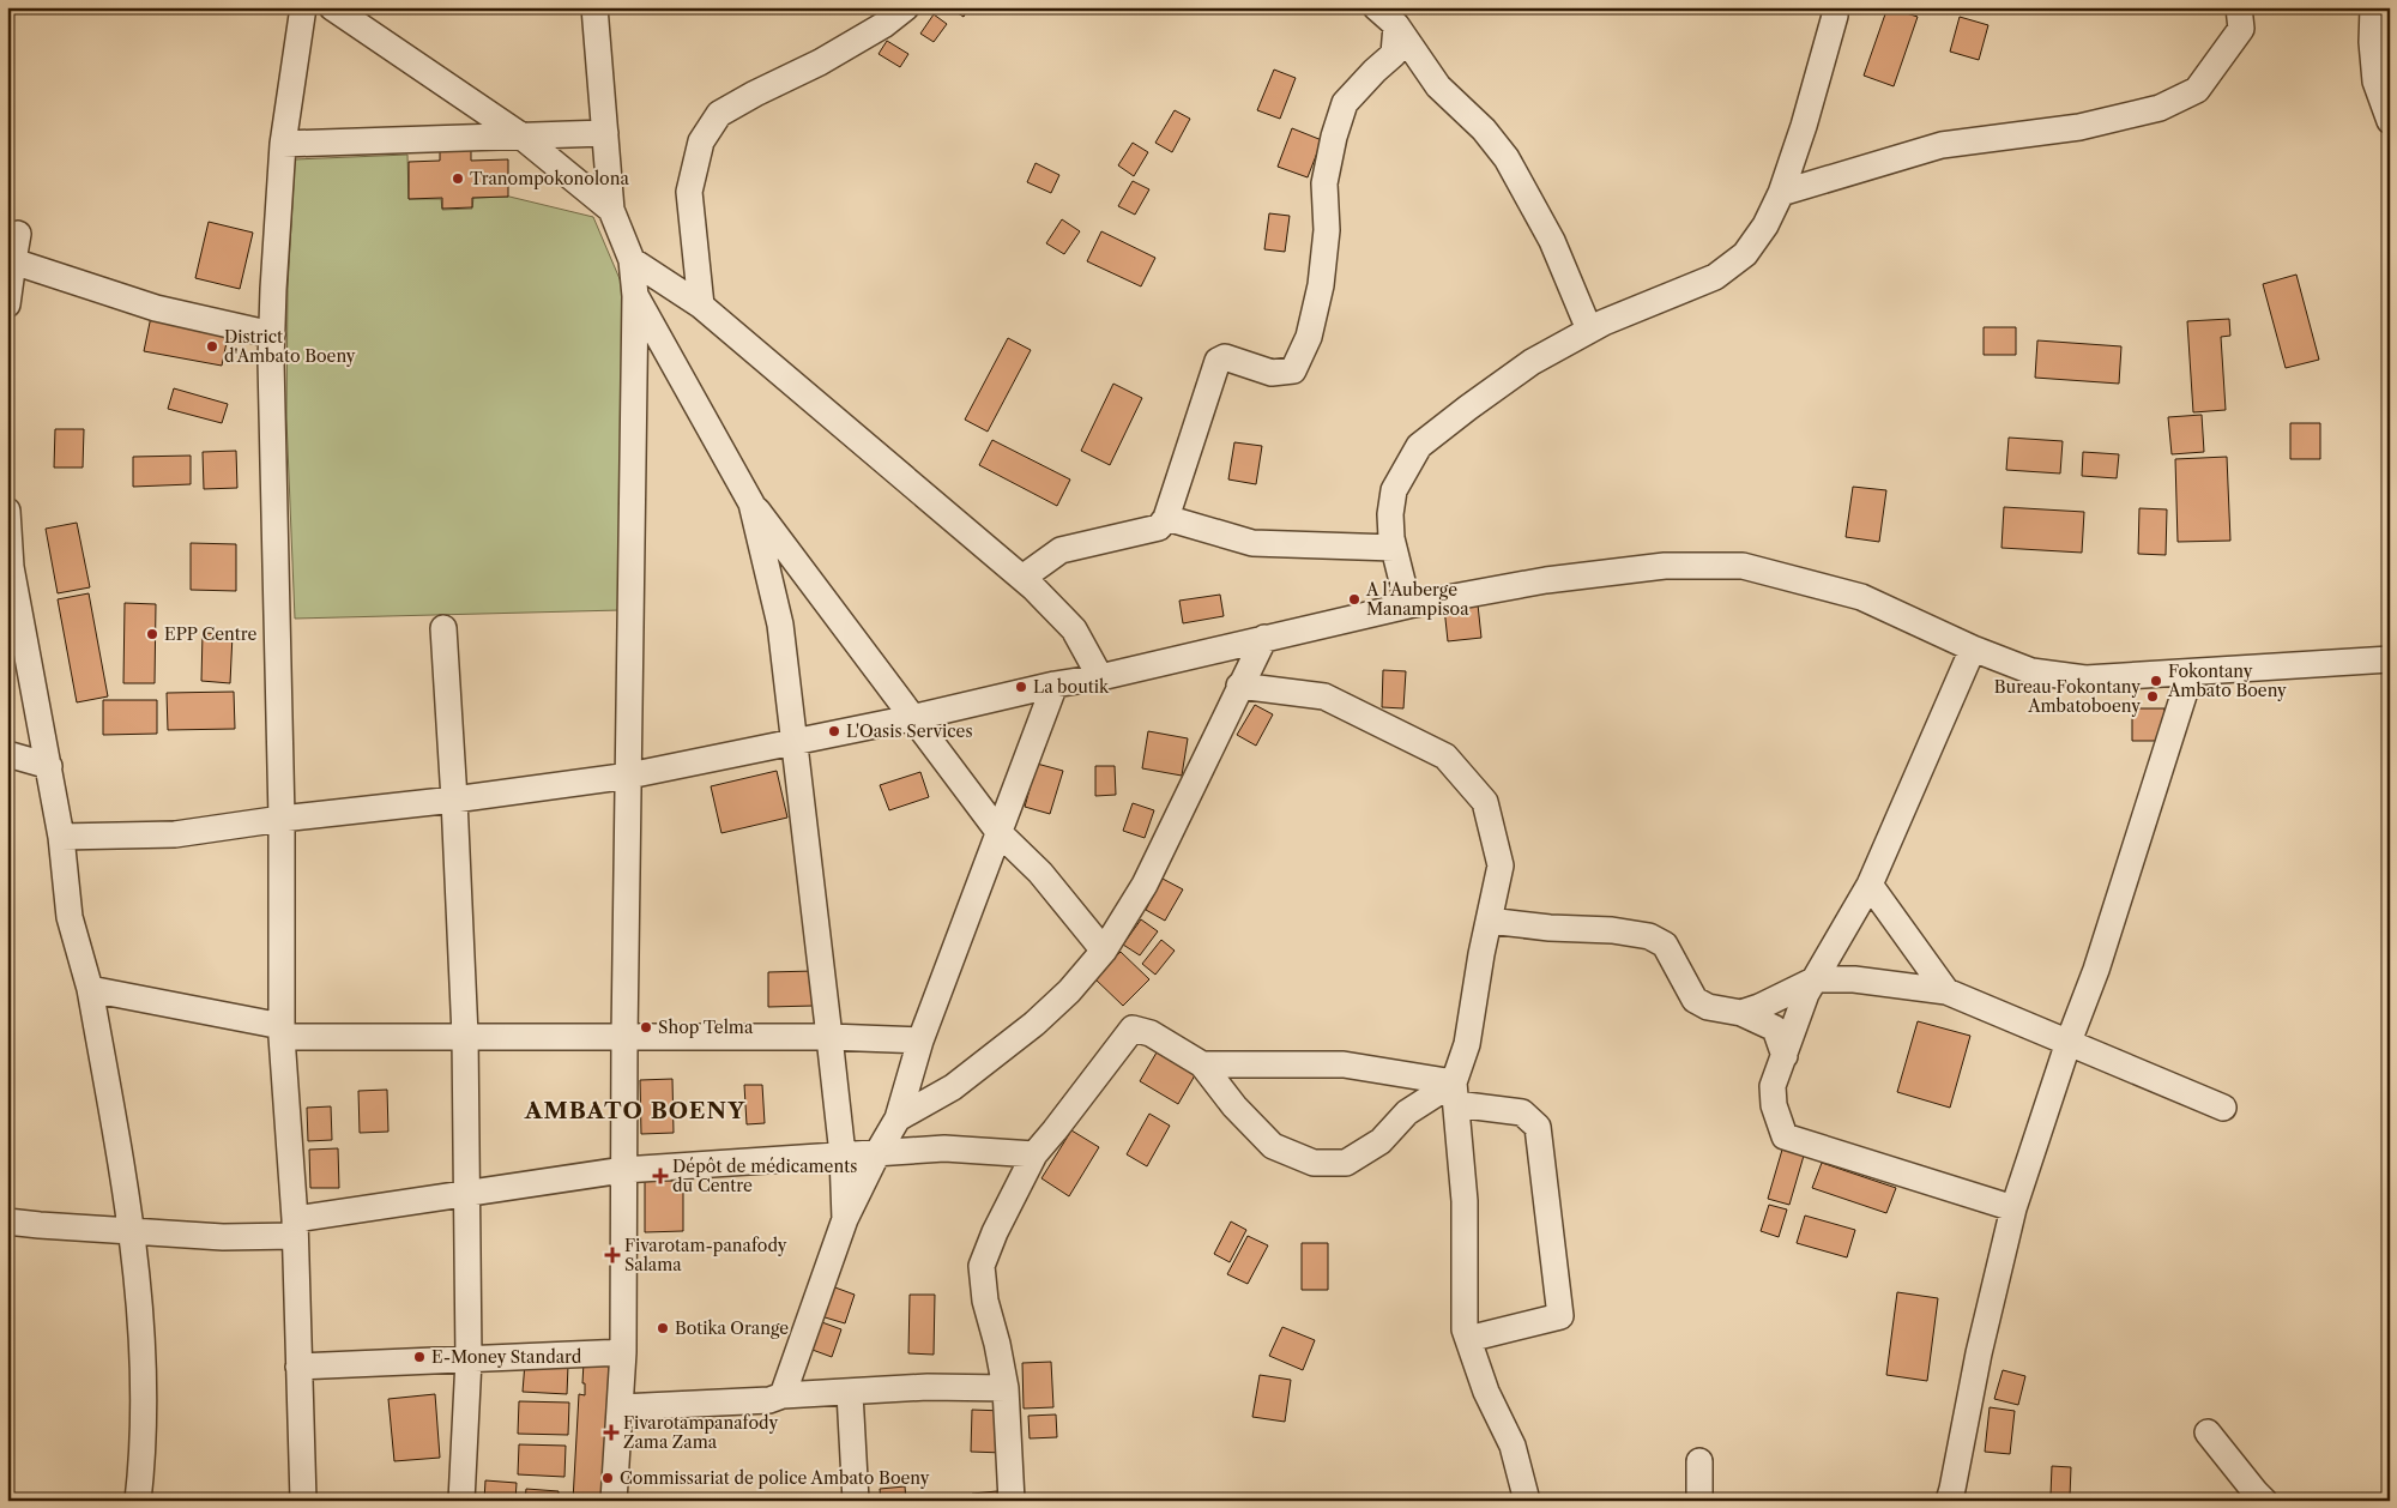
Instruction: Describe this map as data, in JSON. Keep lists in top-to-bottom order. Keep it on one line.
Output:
{"districts":["AMBATO BOENY"],"places":{"other":["Tranompokonolona","District d'Ambato Boeny","A l'Auberge Manampisoa","EPP Centre","Fokontany Ambato Boeny","La boutik","Bureau Fokontany Ambatoboeny","L'Oasis Services","Shop Telma","Botika Orange","E-Money Standard","Commissariat de police Ambato Boeny"],"health":["Dépôt de médicaments du Centre","Fivarotam-panafody Salama","Fivarotampanafody Zama Zama"]}}
